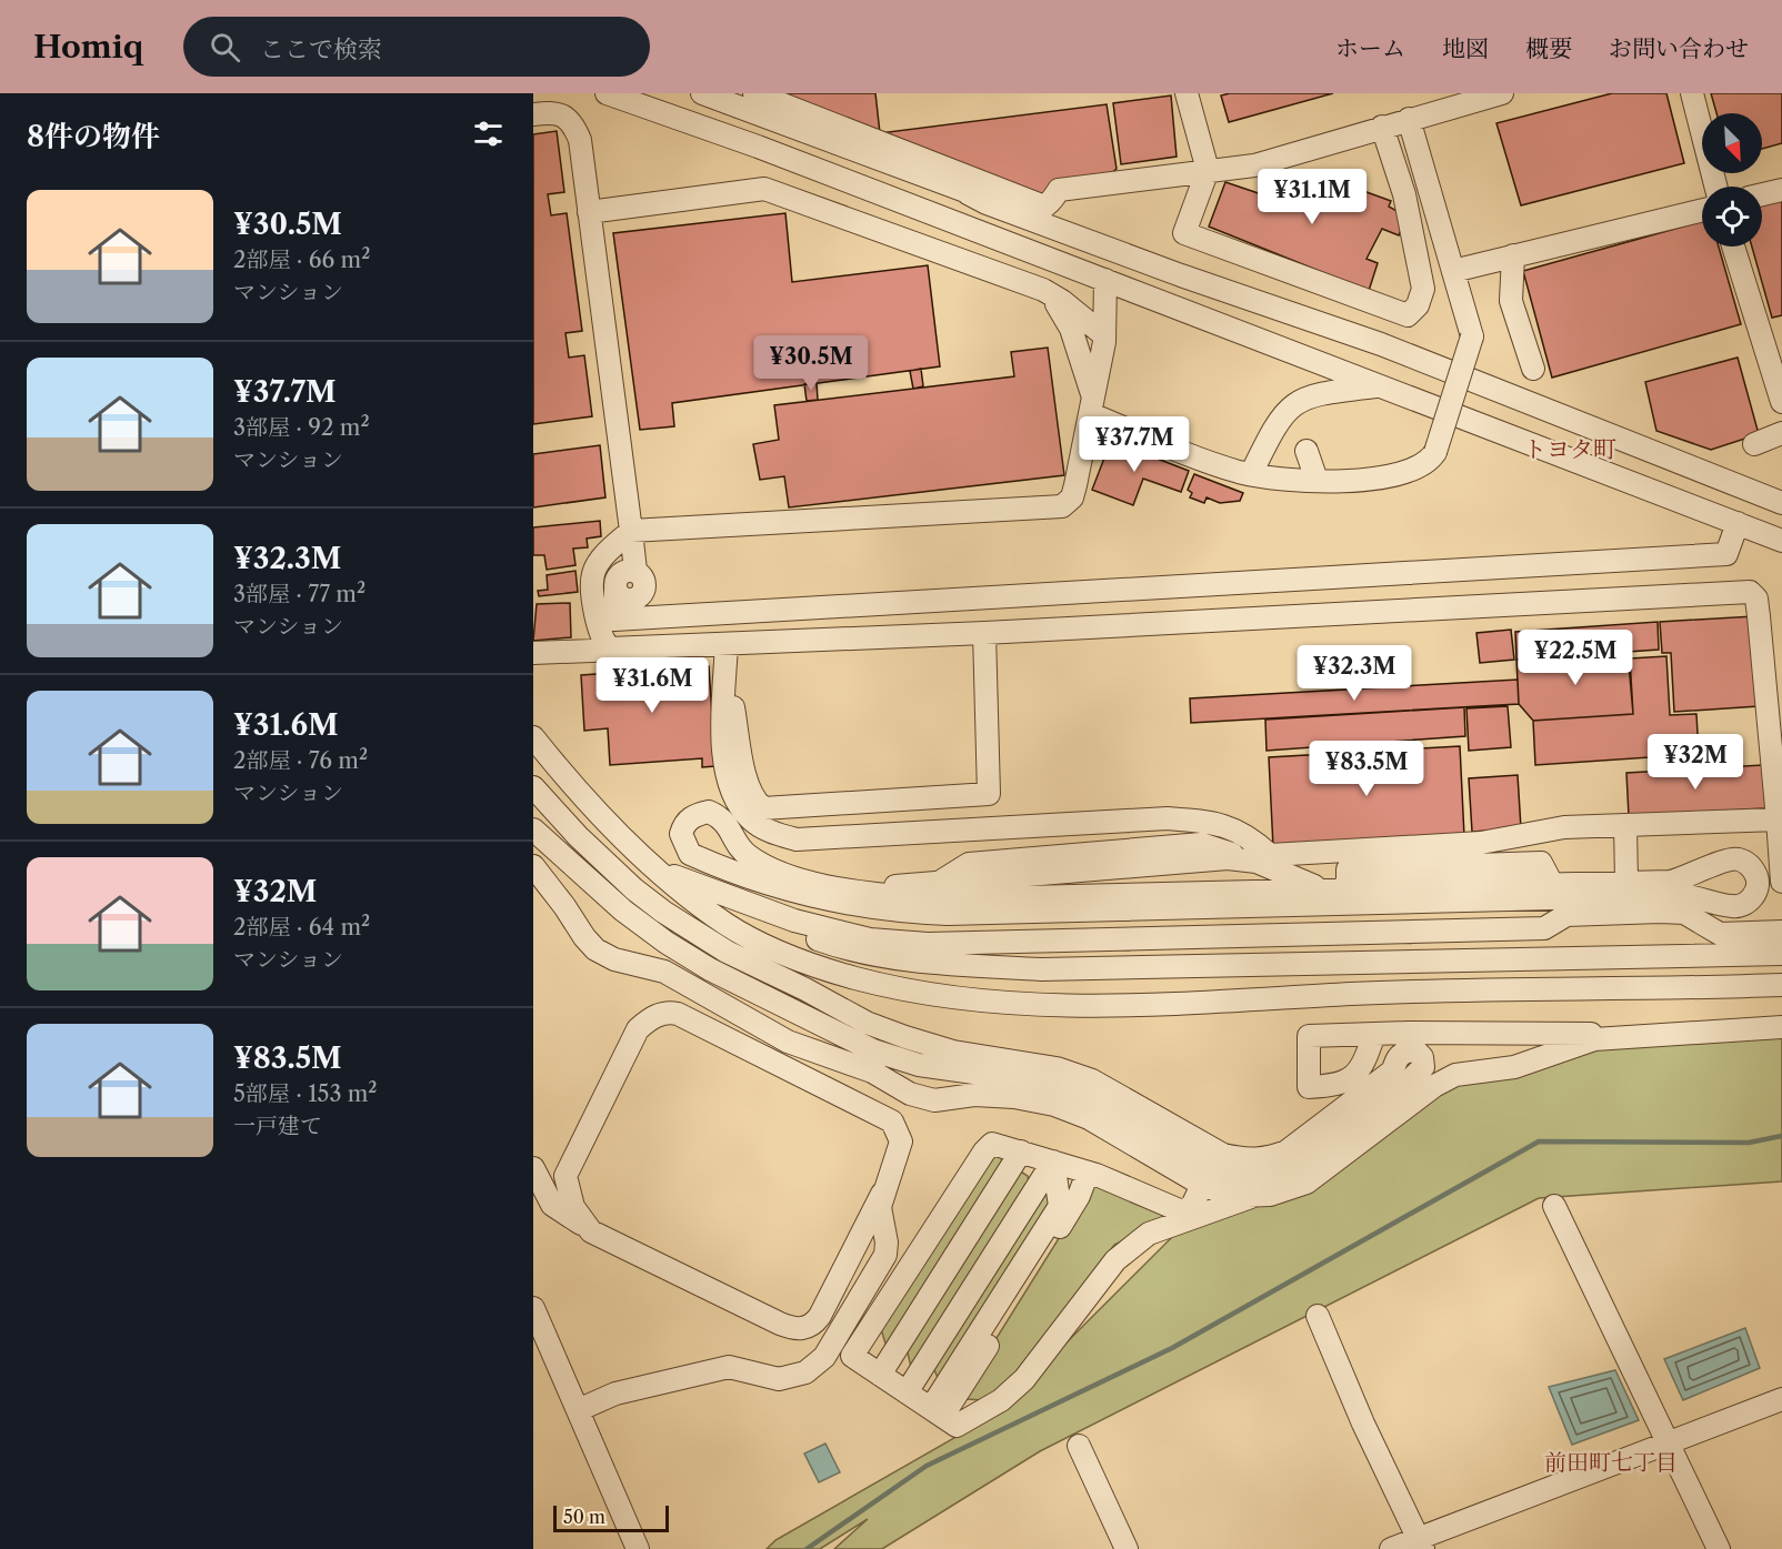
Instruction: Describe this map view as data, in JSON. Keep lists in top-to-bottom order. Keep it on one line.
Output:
{"districts":["トヨタ町","前田町七丁目"],"scale_bar":"50 m","north":"bottom right","page":{"header":"Homiq","search":"ここで検索","nav":["ホーム","地図","概要","お問い合わせ"],"heading":"8件の物件","price":["¥31.1M","¥30.5M","¥37.7M","¥22.5M","¥32.3M","¥31.6M","¥32M","¥83.5M"],"list":[{"name":"¥30.5M","note":"2部屋 · 66 m² · マンション"},{"name":"¥37.7M","note":"3部屋 · 92 m² · マンション"},{"name":"¥32.3M","note":"3部屋 · 77 m² · マンション"},{"name":"¥31.6M","note":"2部屋 · 76 m² · マンション"},{"name":"¥32M","note":"2部屋 · 64 m² · マンション"},{"name":"¥83.5M","note":"5部屋 · 153 m² · 一戸建て"}],"scale":"50 m"}}
